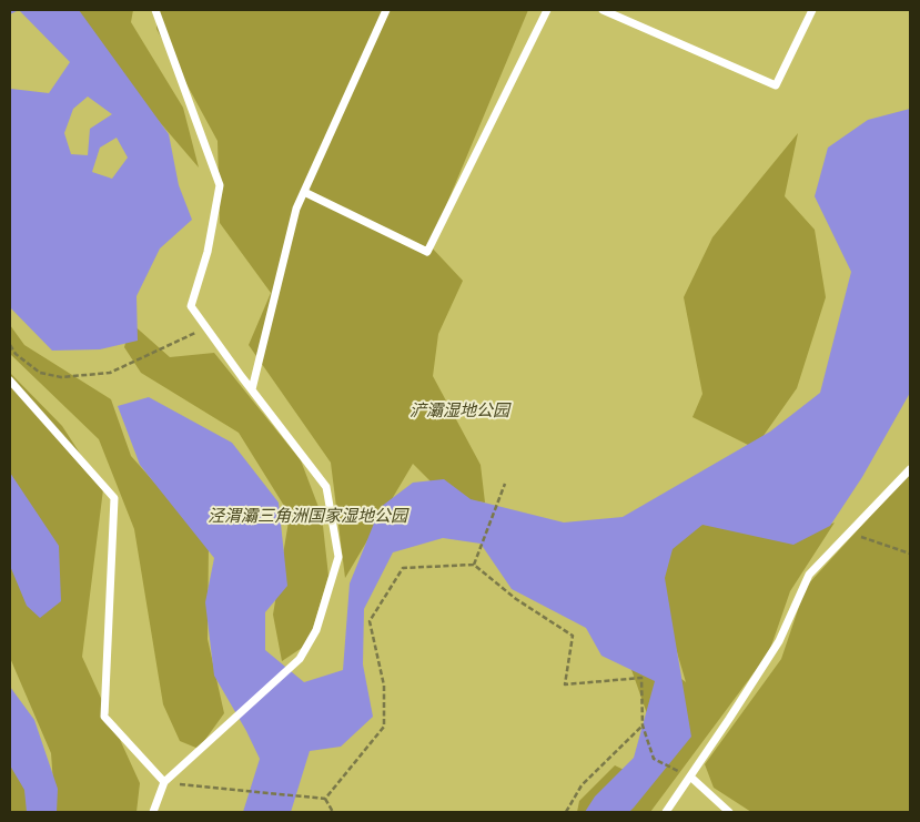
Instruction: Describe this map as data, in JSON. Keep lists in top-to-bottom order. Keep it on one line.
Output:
{"parks":["浐灞湿地公园","泾渭灞三角洲国家湿地公园"]}
